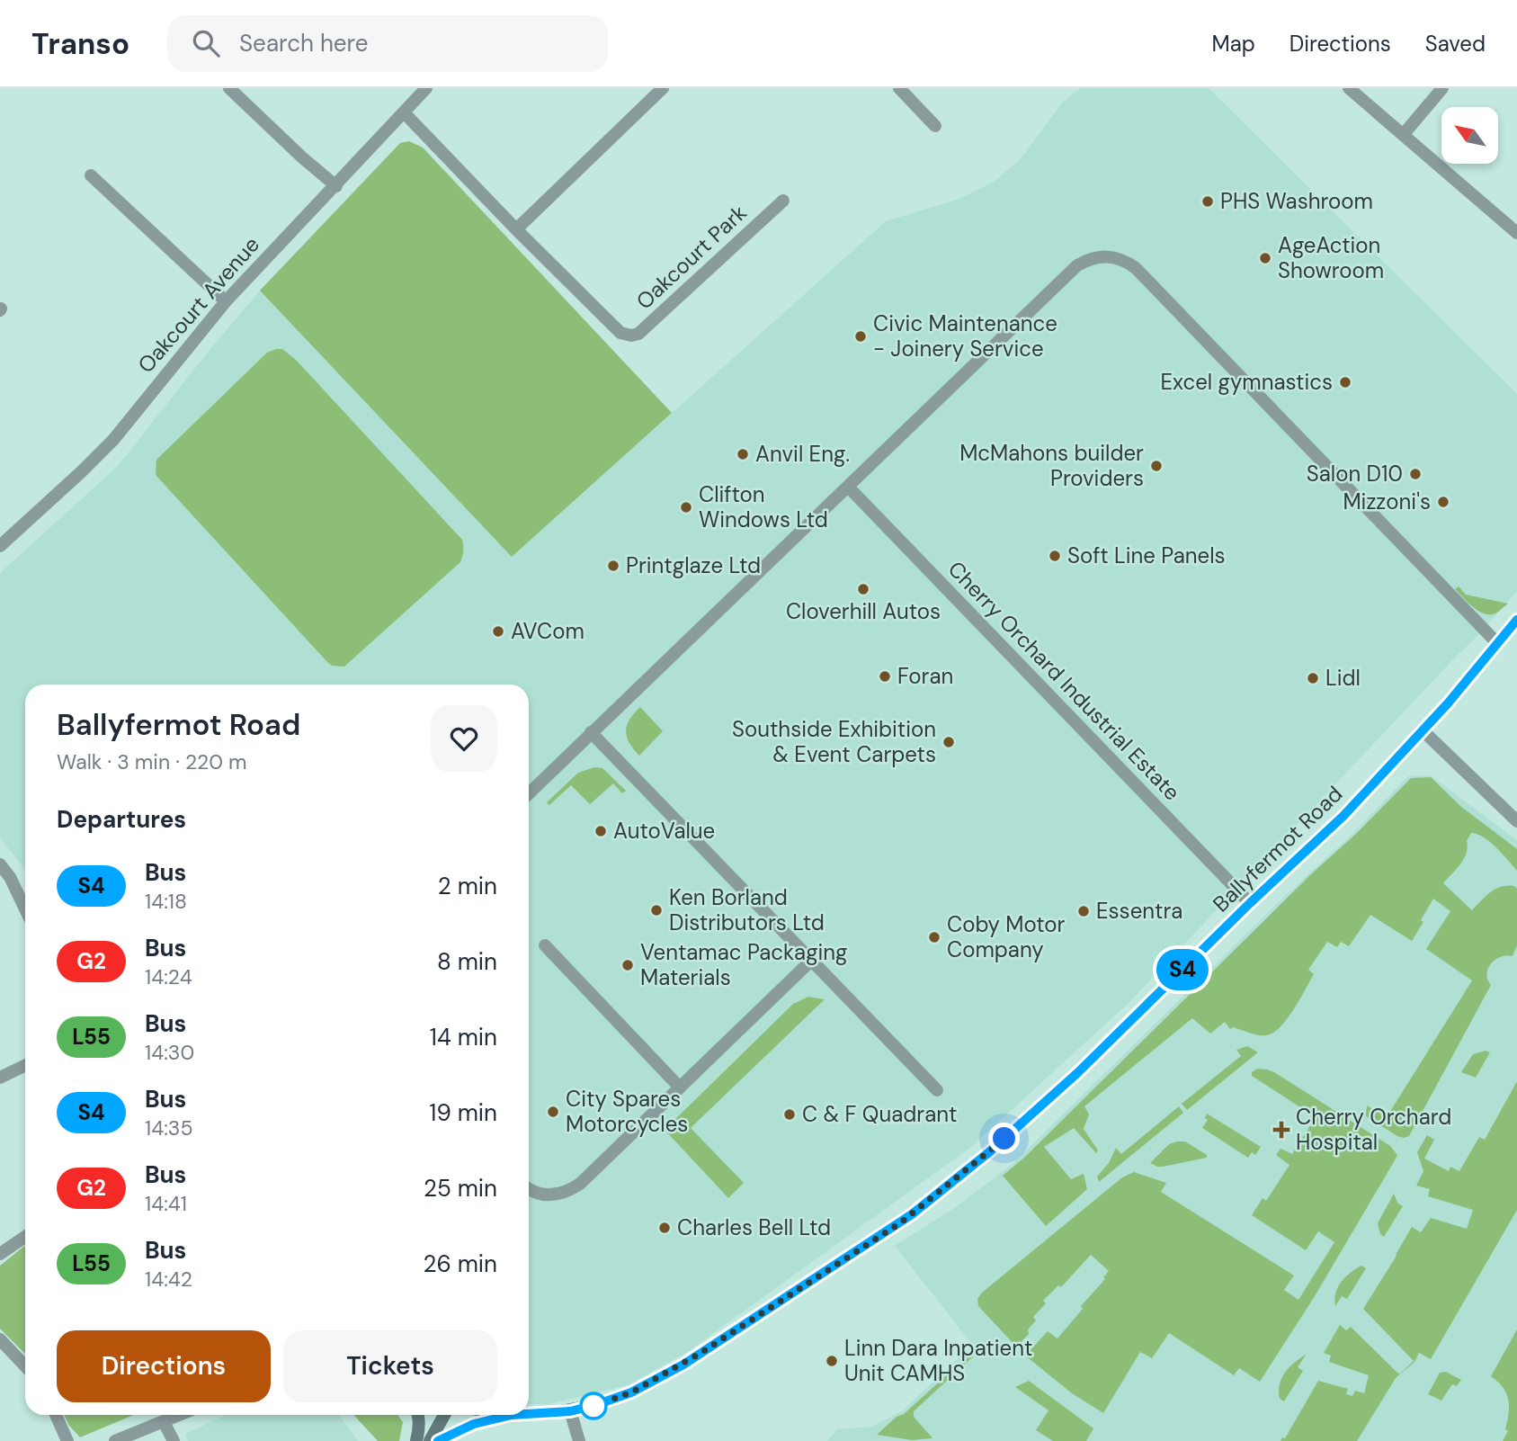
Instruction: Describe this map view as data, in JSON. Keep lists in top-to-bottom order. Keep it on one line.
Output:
{"streets":{"main road":["Ballyfermot Road"],"street":["Oakcourt Park","Oakcourt Avenue","Cherry Orchard Industrial Estate"]},"crossings":[["Oakcourt Park","Oakcourt Avenue"],["Cherry Orchard Industrial Estate","Ballyfermot Road"]],"places":{"other":["PHS Washroom","AgeAction Showroom","Civic Maintenance - Joinery Service","Excel gymnastics","Anvil Eng.","McMahons builder Providers","Salon D10","Mizzoni's","Clifton Windows Ltd","Soft Line Panels","Printglaze Ltd","Cloverhill Autos","AVCom","Foran","Lidl","Southside Exhibition & Event Carpets","AutoValue","Ken Borland Distributors Ltd","Essentra","Coby Motor Company","Ventamac Packaging Materials","City Spares Motorcycles","C & F Quadrant","Charles Bell Ltd","Linn Dara Inpatient Unit CAMHS"],"health":["Cherry Orchard Hospital"]},"lines":["bus line S4"],"north":"top left","page":{"header":"Transo","search":"Search here","nav":["Map","Directions","Saved"],"on_map":"S4","heading":[["Ballyfermot Road","Walk · 3 min · 220 m"],"Departures"],"list":[{"mark":"S4","name":"Bus","note":"14:18","value":"2 min"},{"mark":"G2","name":"Bus","note":"14:24","value":"8 min"},{"mark":"L55","name":"Bus","note":"14:30","value":"14 min"},{"mark":"S4","name":"Bus","note":"14:35","value":"19 min"},{"mark":"G2","name":"Bus","note":"14:41","value":"25 min"},{"mark":"L55","name":"Bus","note":"14:42","value":"26 min"}],"buttons":["Directions","Tickets"]}}
